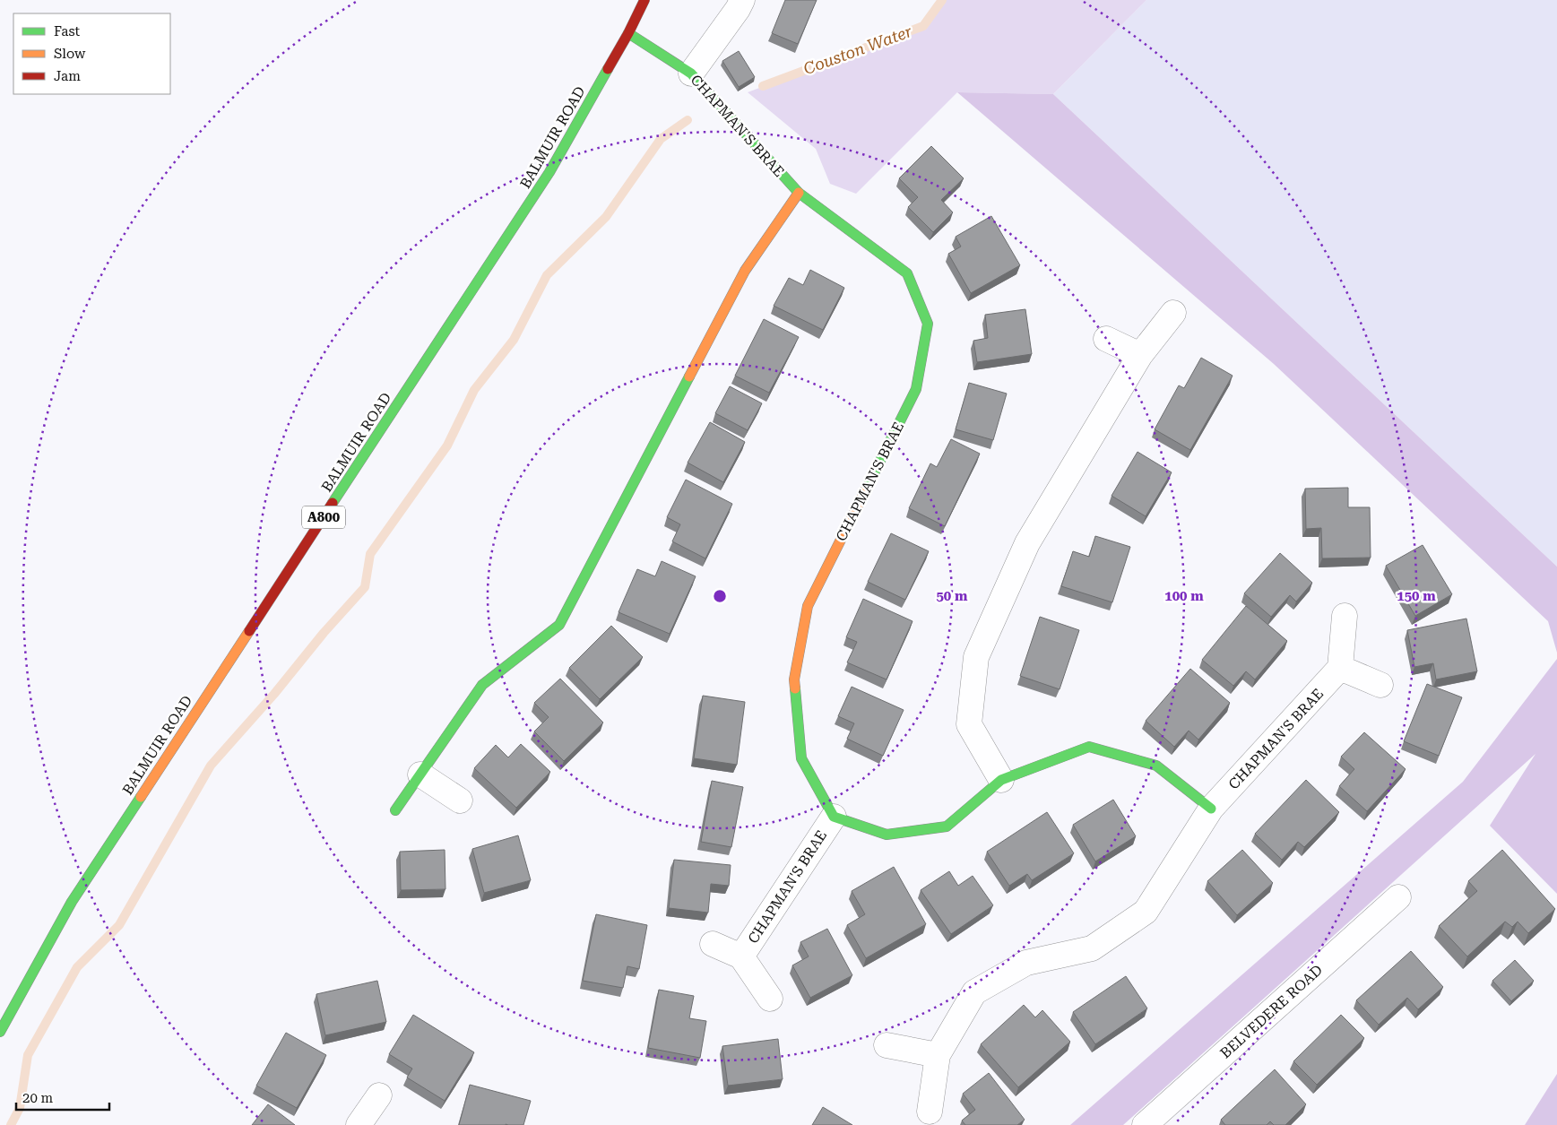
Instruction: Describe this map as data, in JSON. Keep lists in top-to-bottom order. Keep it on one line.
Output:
{"streets":{"street":["CHAPMAN'S BRAE","BALMUIR ROAD","A800","BELVEDERE ROAD"]},"crossings":[["CHAPMAN'S BRAE","BALMUIR ROAD"]],"water":["Couston Water"],"legend":["Fast","Slow","Jam"],"scale_bar":"20 m","rings":["50 m","100 m","150 m"]}
